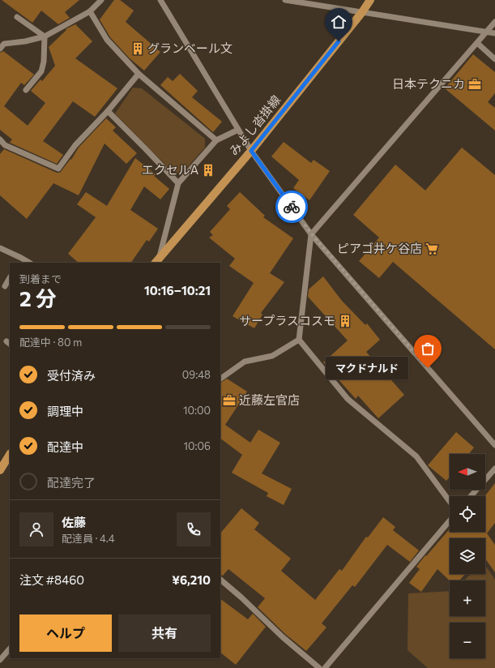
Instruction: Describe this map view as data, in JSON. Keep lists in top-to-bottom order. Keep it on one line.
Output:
{"streets":{"main road":["みよし沓掛線"]},"places":{"building":["グランベール文","エクセルA","サープラスコスモ"],"office":["日本テクニカ","近藤左官店"],"supermarket":["ピアゴ井ケ谷店"],"other":["マクドナルド"]},"north":"left","page":{"heading":["2 分","到着まで","10:16–10:21"],"panel":["佐藤","配達員 · 4.4","注文 #8460","¥6,210"],"bar":"配達中 · 80 m","bubble":"マクドナルド","list":[["受付済み","09:48"],["調理中","10:00"],["配達中","10:06"],"配達完了"],"map_buttons":["+","−"],"buttons":["ヘルプ","共有"]}}
